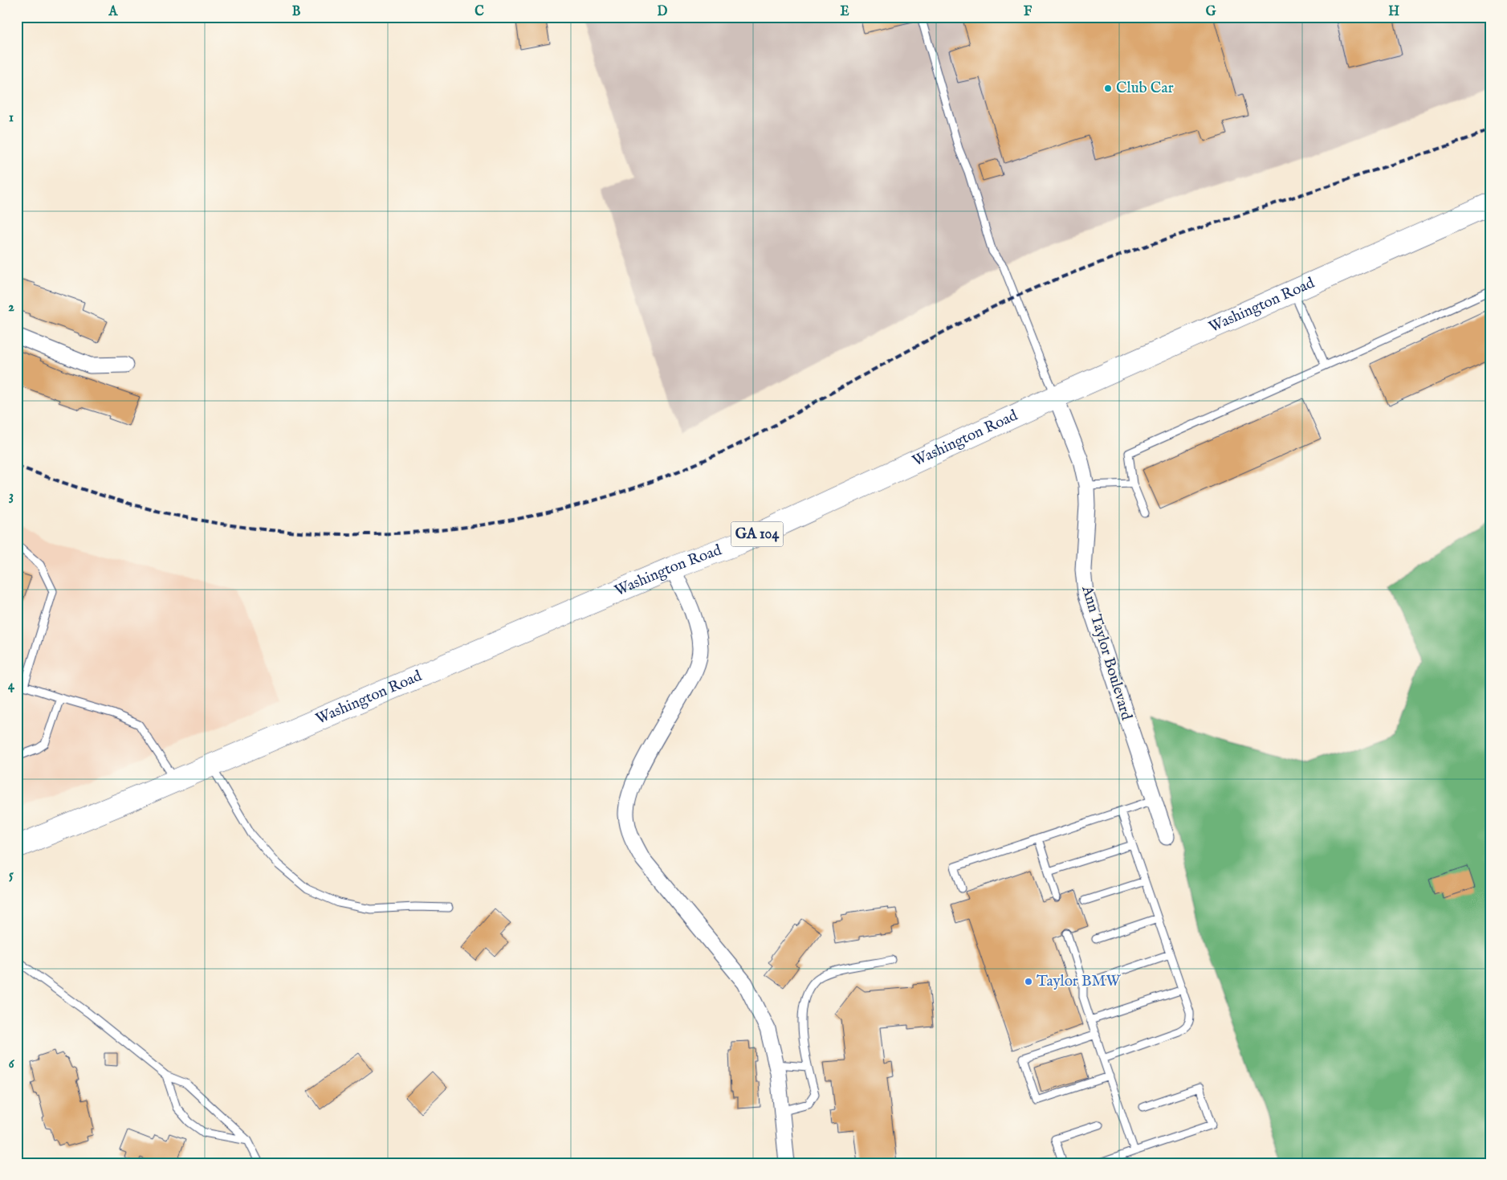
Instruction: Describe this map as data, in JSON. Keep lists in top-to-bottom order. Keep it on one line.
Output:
{"streets":{"main road":["Washington Road","GA 104"],"street":["Ann Taylor Boulevard"]},"crossings":[["Washington Road","Ann Taylor Boulevard"]],"places":["Club Car","Taylor BMW"],"grid":{"columns":["A","B","C","D","E","F","G","H"],"rows":["1","2","3","4","5","6"]}}
